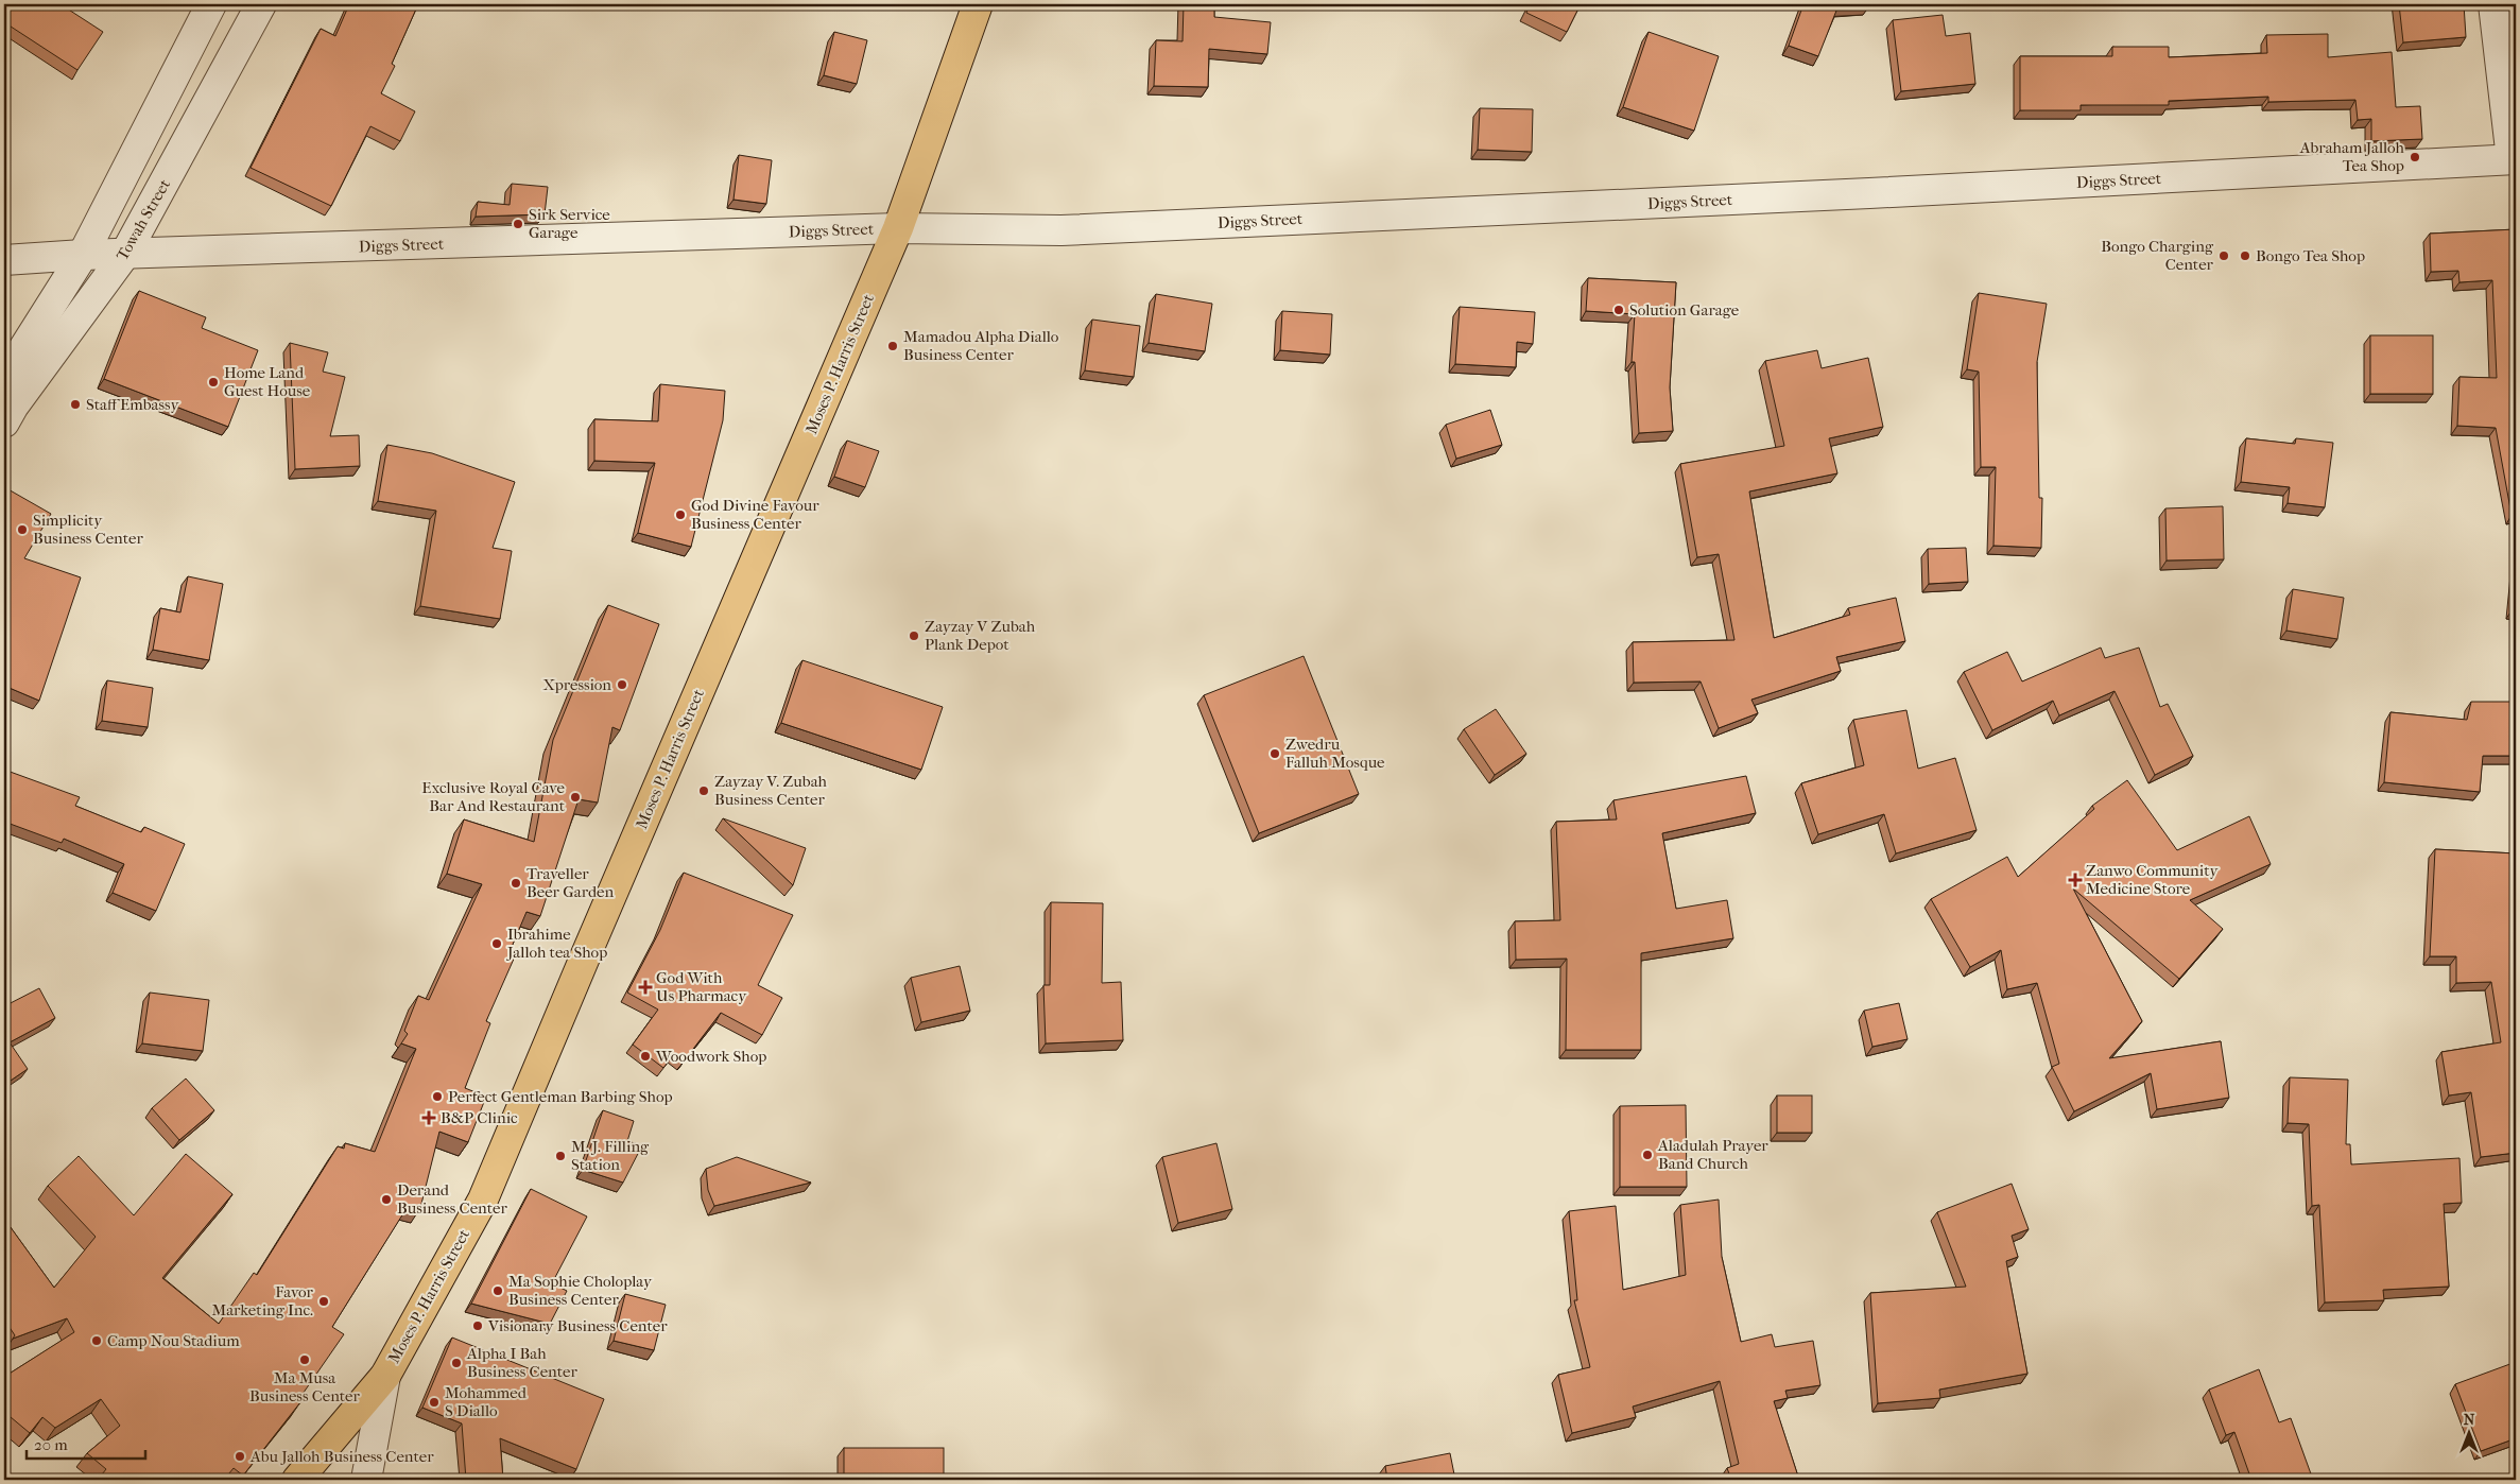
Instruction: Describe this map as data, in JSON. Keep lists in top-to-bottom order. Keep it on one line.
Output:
{"streets":{"highway":["Moses P. Harris Street"],"street":["Diggs Street","Towah Street"]},"crossings":[["Diggs Street","Towah Street"],["Diggs Street","Moses P. Harris Street"]],"places":{"other":["Abraham Jalloh Tea Shop","Sirk Service Garage","Bongo Charging Center","Bongo Tea Shop","Solution Garage","Mamadou Alpha Diallo Business Center","Home Land Guest House","Staff Embassy","God Divine Favour Business Center","Simplicity Business Center","Zayzay V Zubah Plank Depot","Xpression","Zwedru Falluh Mosque","Zayzay V. Zubah Business Center","Exclusive Royal Cave Bar And Restaurant","Traveller Beer Garden","Ibrahime Jalloh tea Shop","Woodwork Shop","Perfect Gentleman Barbing Shop","Aladulah Prayer Band Church","M. J. Filling Station","Derand Business Center","Ma Sophie Choloplay Business Center","Favor Marketing Inc.","Visionary Business Center","Camp Nou Stadium","Ma Musa Business Center","Alpha I Bah Business Center","Mohammed S Diallo","Abu Jalloh Business Center"],"health":["Zanwo Community Medicine Store","God With Us Pharmacy","B&P Clinic"]},"scale_bar":"20 m","north":"top"}
